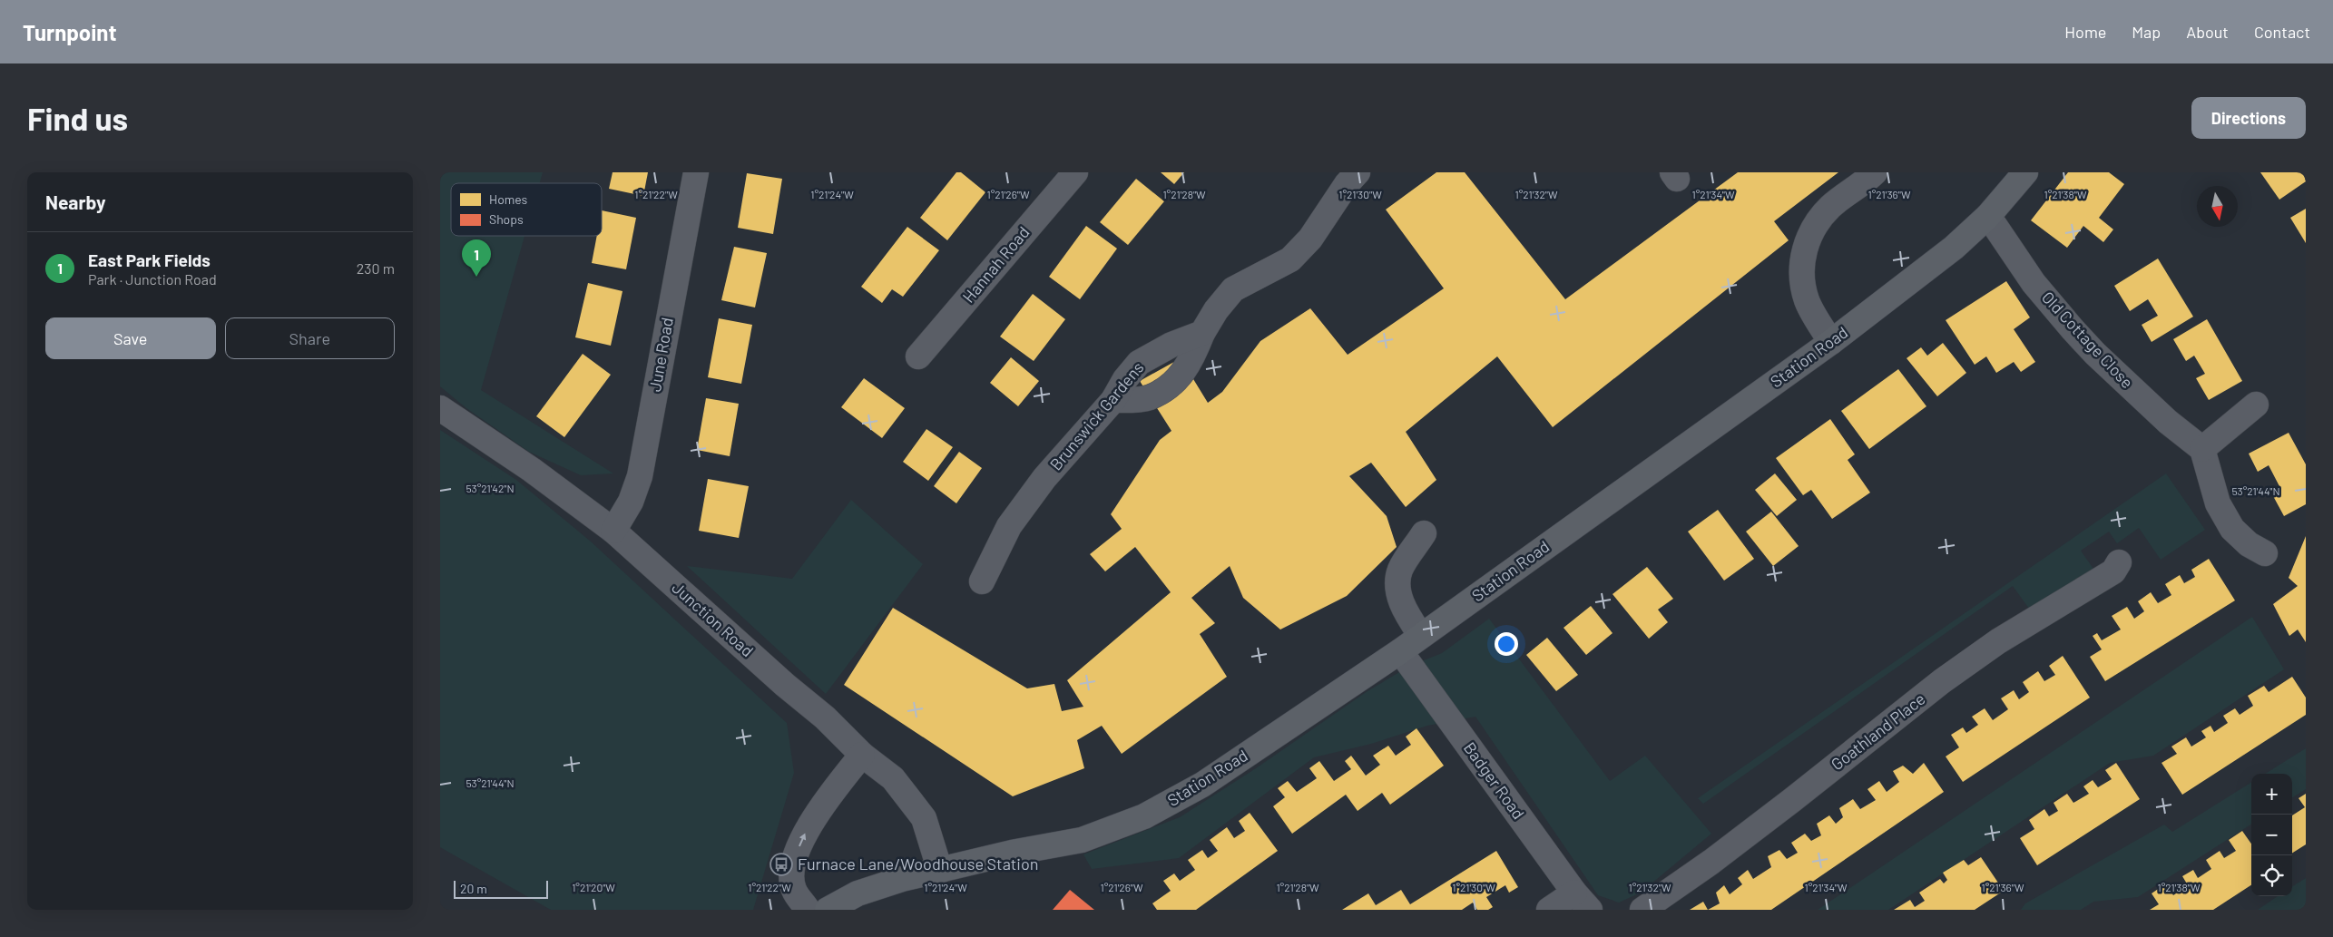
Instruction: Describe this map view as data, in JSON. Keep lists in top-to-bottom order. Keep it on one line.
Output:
{"streets":{"main road":["Station Road"],"street":["Hannah Road","Old Cottage Close","June Road","Brunswick Gardens","Junction Road","Goathland Place","Badger Road"]},"crossings":[["Old Cottage Close","Station Road"],["June Road","Junction Road"],["Station Road","Junction Road"],["Station Road","Badger Road"]],"places":{"bus stop":["Furnace Lane/Woodhouse Station"]},"legend":["Homes","Shops"],"scale_bar":"20 m","north":"bottom","page":{"header":"Turnpoint","nav":["Home","Map","About","Contact"],"buttons":["Directions",["Save","Share"]],"title":"Find us","heading":"Nearby","list":[{"mark":"1","name":"East Park Fields","note":"Park · Junction Road","value":"230 m"}],"pins":"1","map_buttons":["+","−"],"scale":"20 m"},"coordinates":["1°21'30\"W","1°21'32\"W","1°21'38\"W","1°21'22\"W","1°21'24\"W","1°21'26\"W","1°21'28\"W","1°21'34\"W","1°21'36\"W","53°21'42\"N","53°21'44\"N","1°21'20\"W"]}
